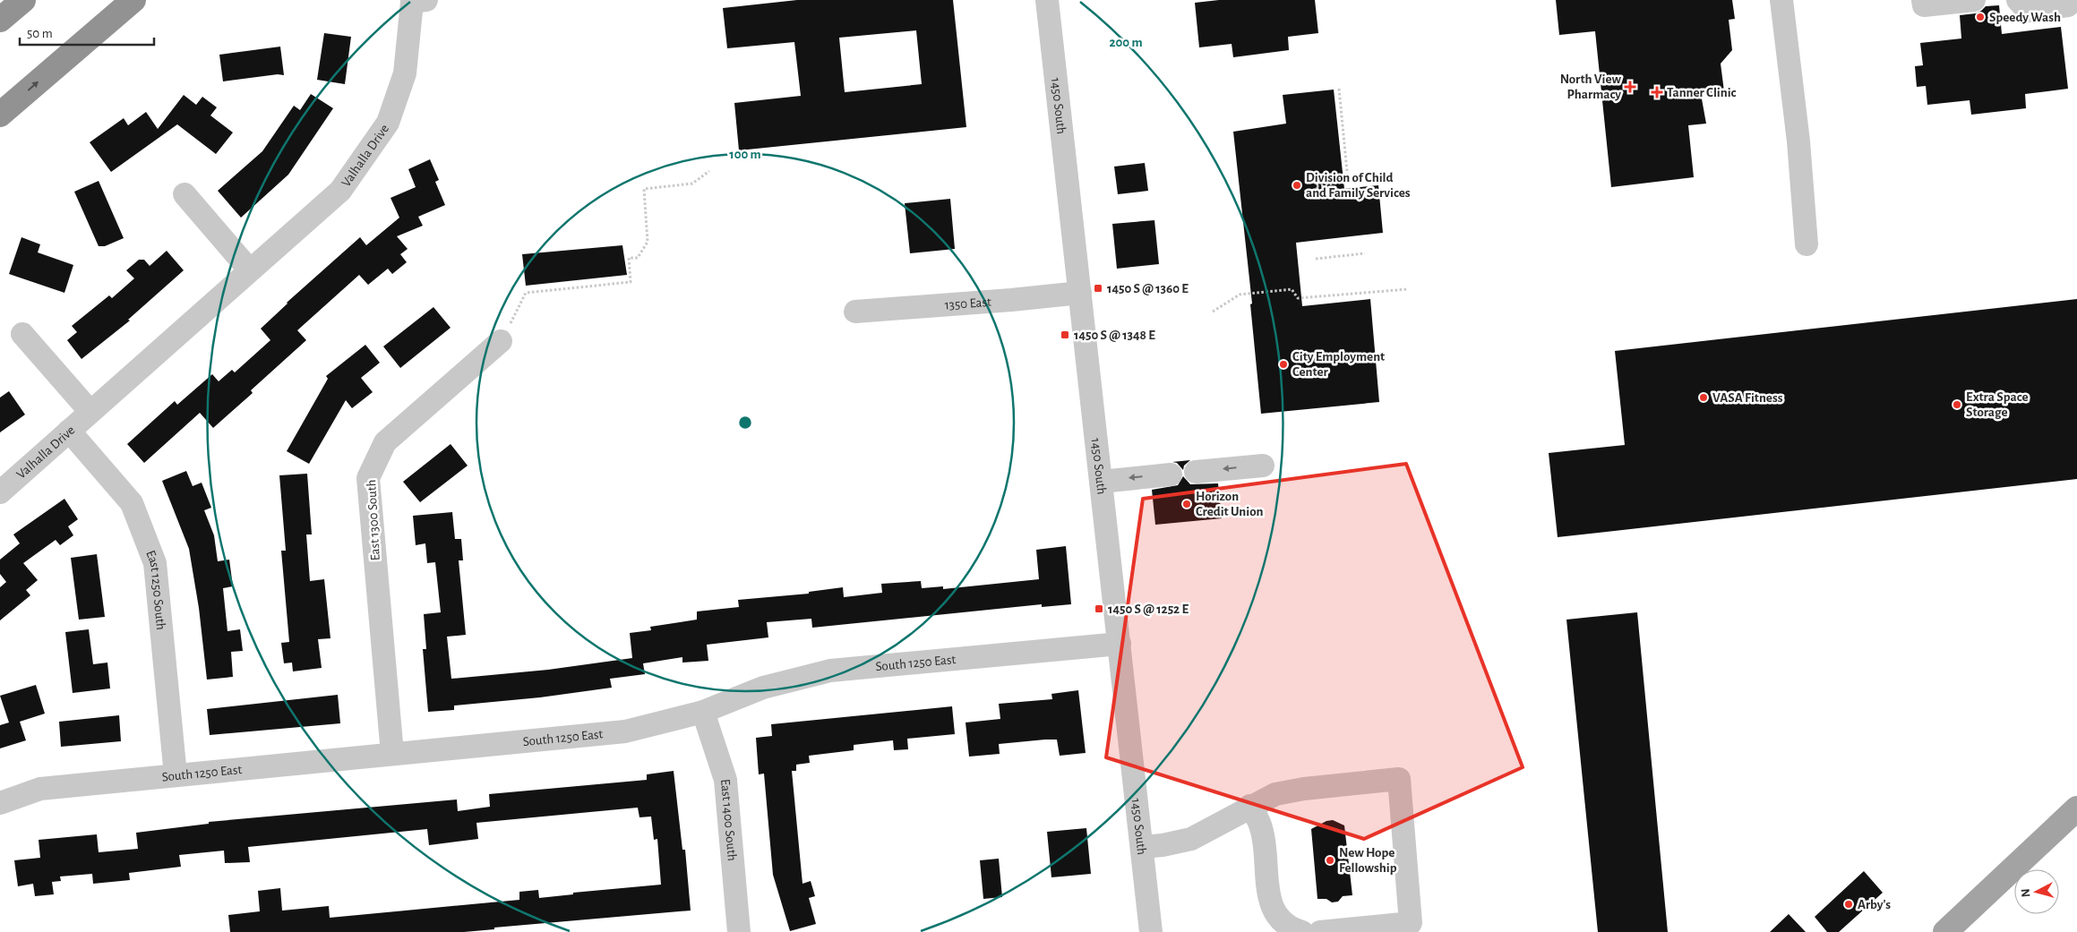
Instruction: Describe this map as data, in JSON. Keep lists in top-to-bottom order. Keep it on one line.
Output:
{"streets":{"street":["1450 South","Valhalla Drive","1350 East","East 1300 South","East 1250 South","South 1250 East","East 1400 South"]},"crossings":[["1450 South","1350 East"],["1450 South","South 1250 East"],["Valhalla Drive","East 1250 South"],["East 1300 South","South 1250 East"],["East 1250 South","South 1250 East"],["South 1250 East","East 1400 South"]],"places":{"other":["Speedy Wash","Division of Child and Family Services","City Employment Center","VASA Fitness","Extra Space Storage","Horizon Credit Union","New Hope Fellowship","Arby's"],"health":["North View Pharmacy","Tanner Clinic"],"transit":["1450 S @ 1360 E","1450 S @ 1348 E","1450 S @ 1252 E"]},"scale_bar":"50 m","north":"left","rings":["200 m","100 m"]}
